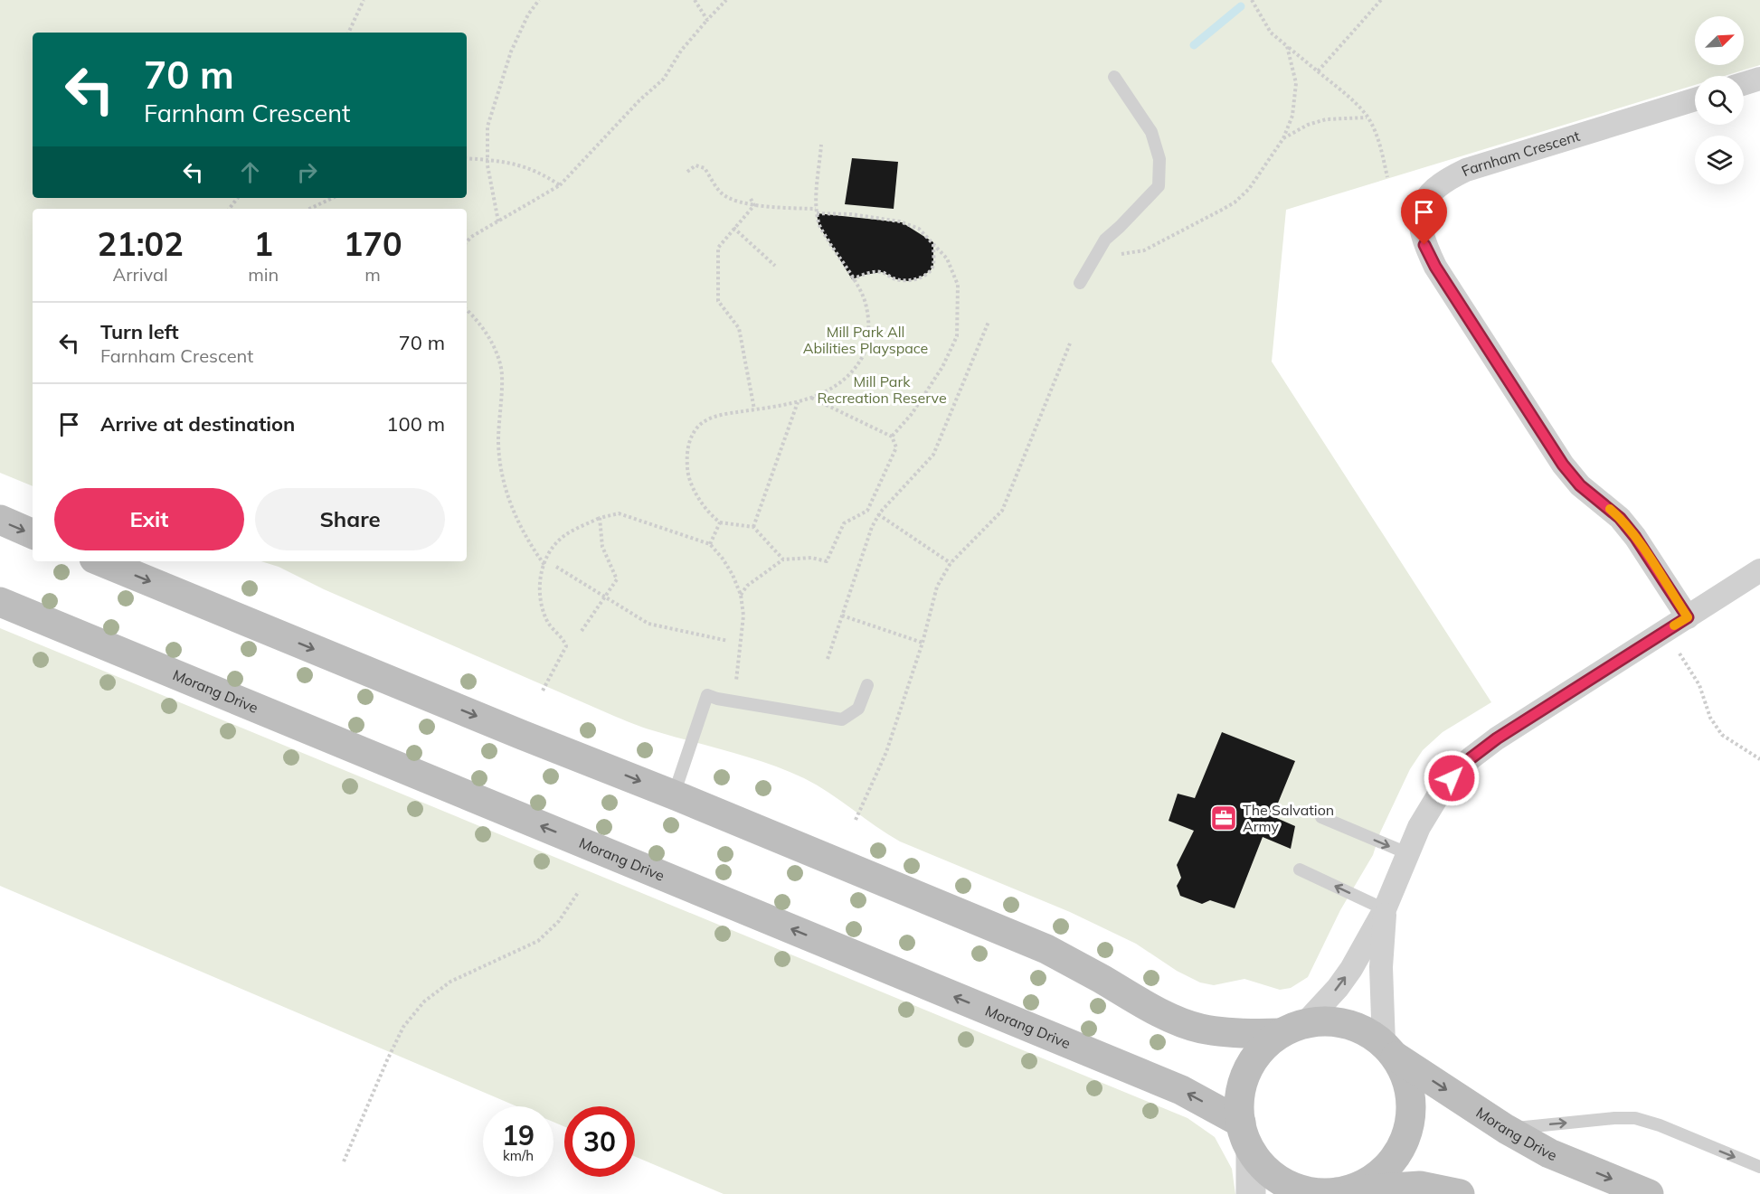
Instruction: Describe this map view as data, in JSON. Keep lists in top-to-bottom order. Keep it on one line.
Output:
{"streets":{"main road":["Morang Drive"],"street":["Farnham Crescent"]},"parks":["Mill Park All Abilities Playspace","Mill Park Recreation Reserve"],"places":{"office":["The Salvation Army"]},"north":"top right","page":{"turn":["70 m","Farnham Crescent"],"eta":["21:02","Arrival","1","min","170","m"],"list":[{"name":"Turn left","note":"Farnham Crescent","value":"70 m"},{"name":"Arrive at destination","value":"100 m"}],"buttons":["Exit","Share"],"speed":"19 km/h","limit":"30"}}
